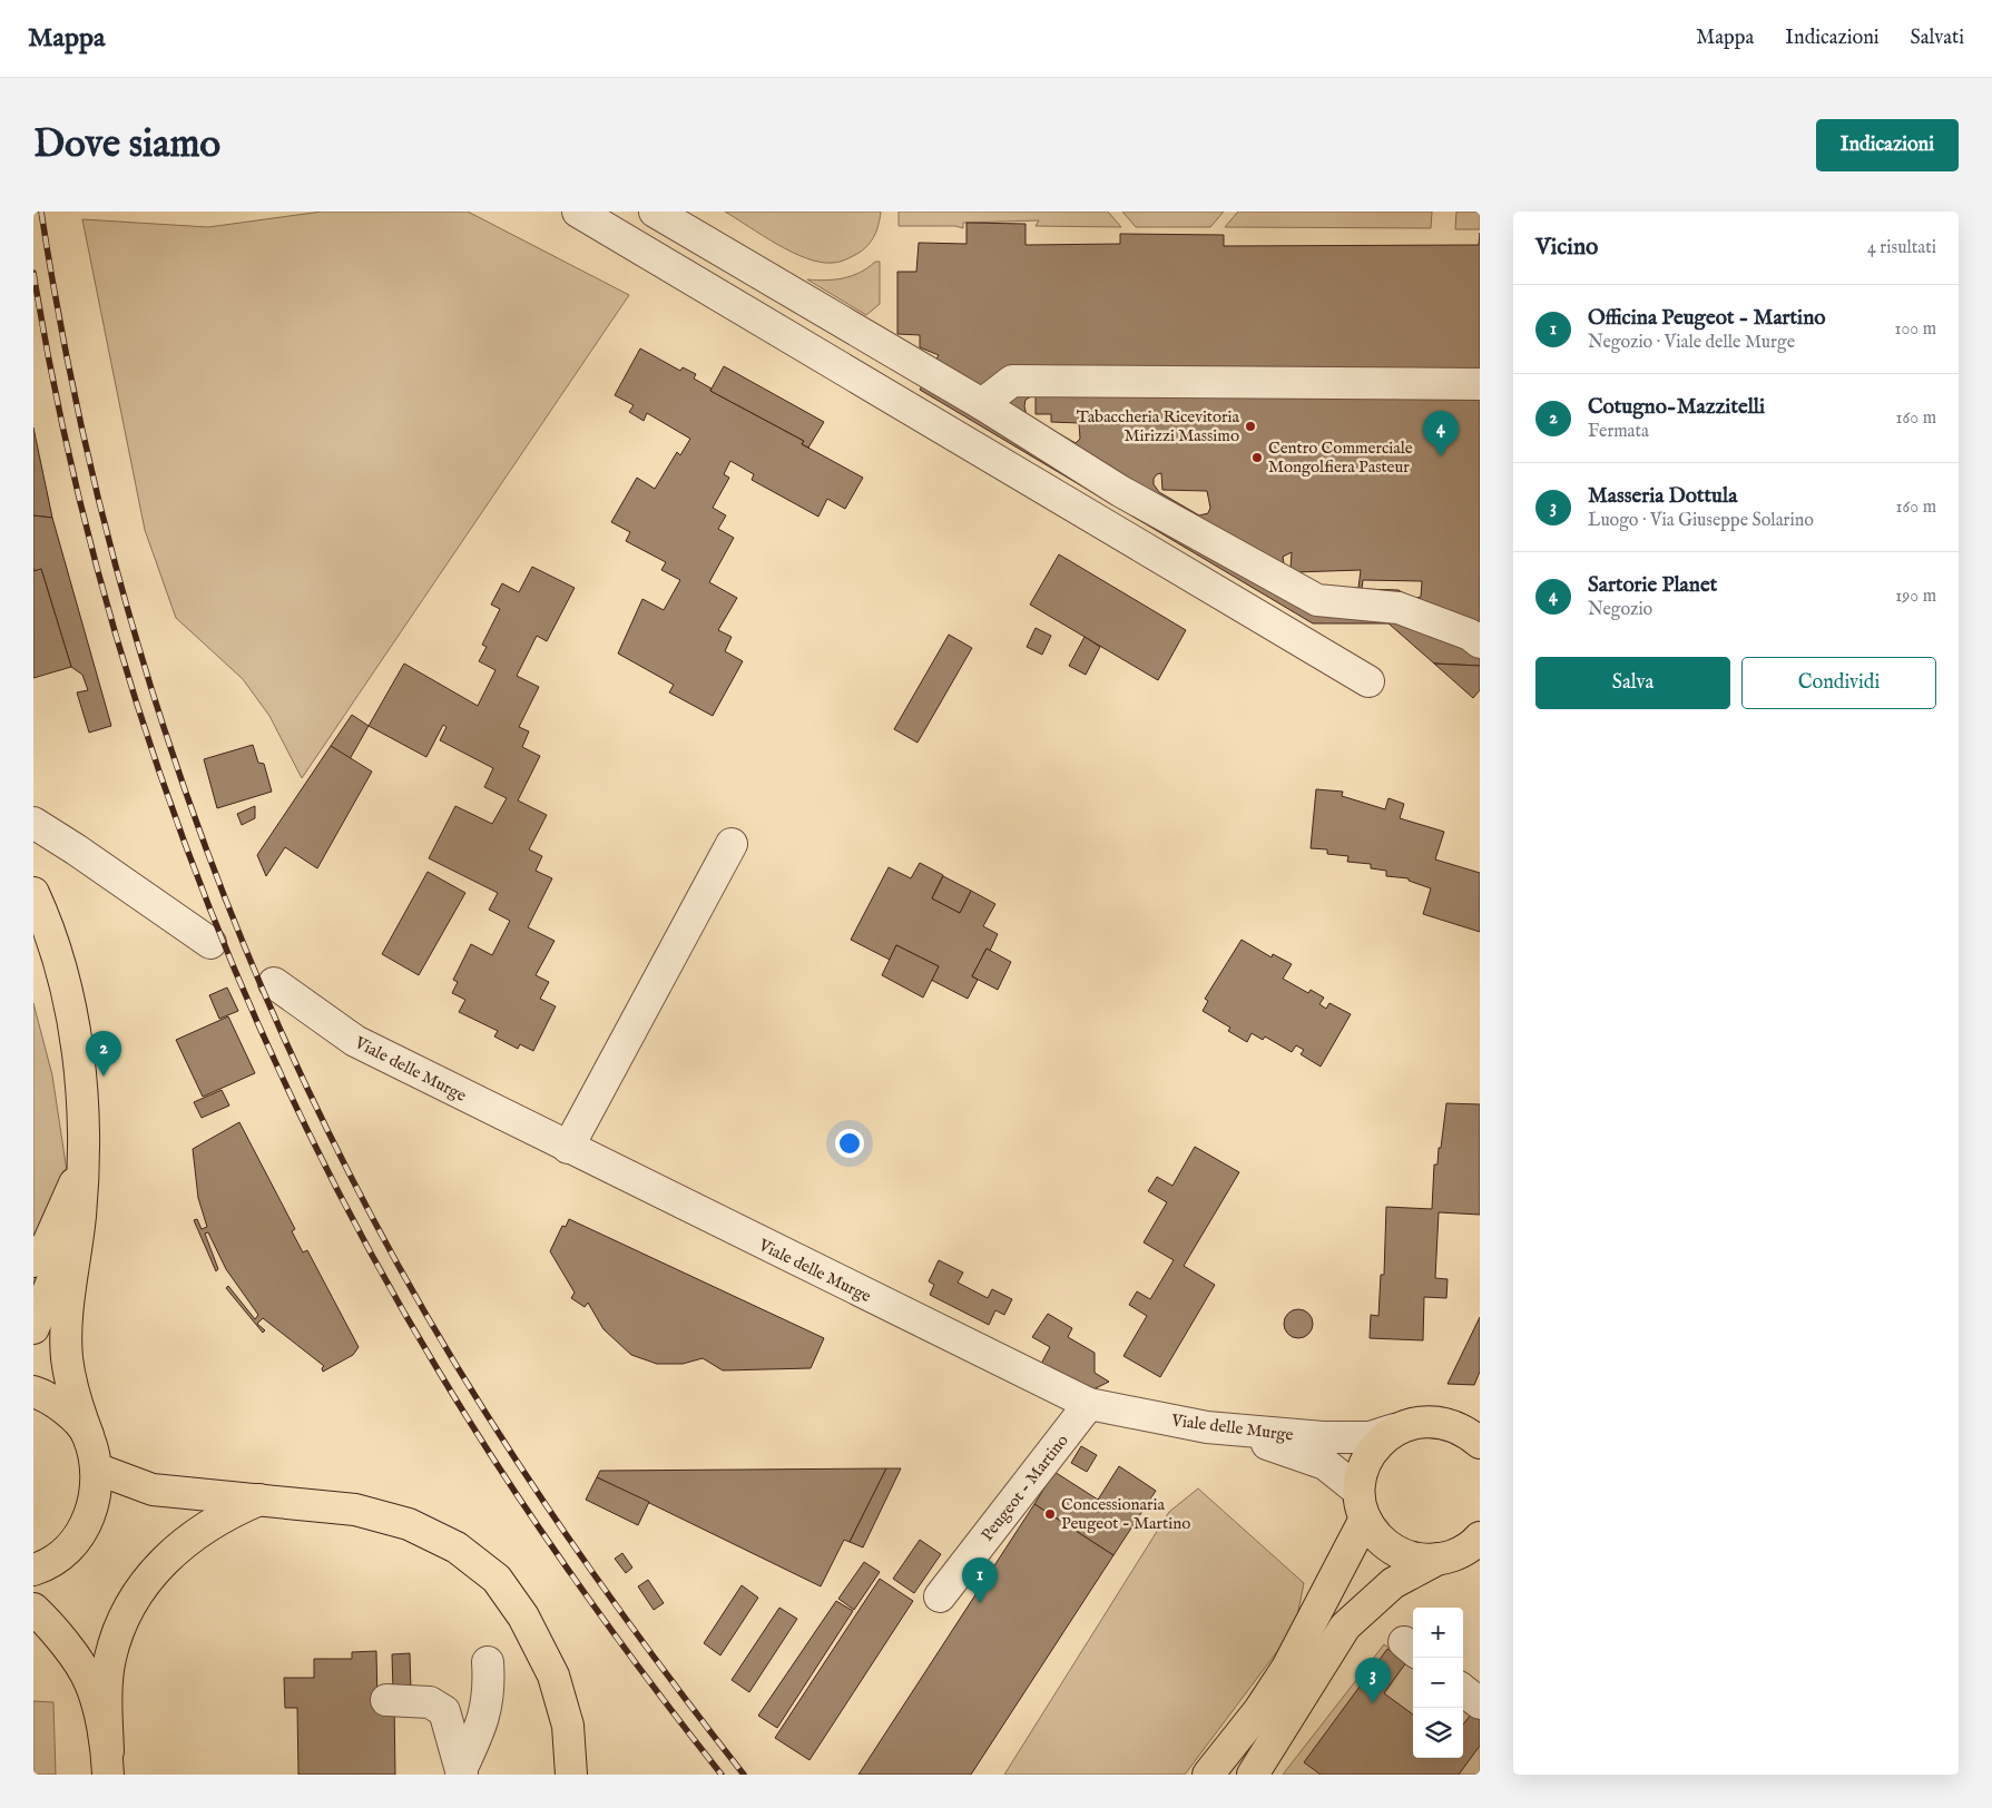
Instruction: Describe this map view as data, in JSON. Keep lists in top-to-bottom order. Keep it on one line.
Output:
{"streets":{"street":["Viale delle Murge","Peugeot - Martino"]},"crossings":[["Viale delle Murge","Peugeot - Martino"]],"places":["Tabaccheria Ricevitoria Mirizzi Massimo","Centro Commerciale Mongolfiera Pasteur","Concessionaria Peugeot - Martino"],"page":{"header":"Mappa","nav":["Mappa","Indicazioni","Salvati"],"buttons":["Indicazioni",["Salva","Condividi"]],"title":"Dove siamo","heading":["Vicino","4 risultati"],"list":[{"mark":"1","name":"Officina Peugeot - Martino","note":"Negozio · Viale delle Murge","value":"100 m"},{"mark":"2","name":"Cotugno-Mazzitelli","note":"Fermata","value":"160 m"},{"mark":"3","name":"Masseria Dottula","note":"Luogo · Via Giuseppe Solarino","value":"160 m"},{"mark":"4","name":"Sartorie Planet","note":"Negozio","value":"190 m"}],"pins":["4","2","1","3"],"map_buttons":["+","−"]}}
